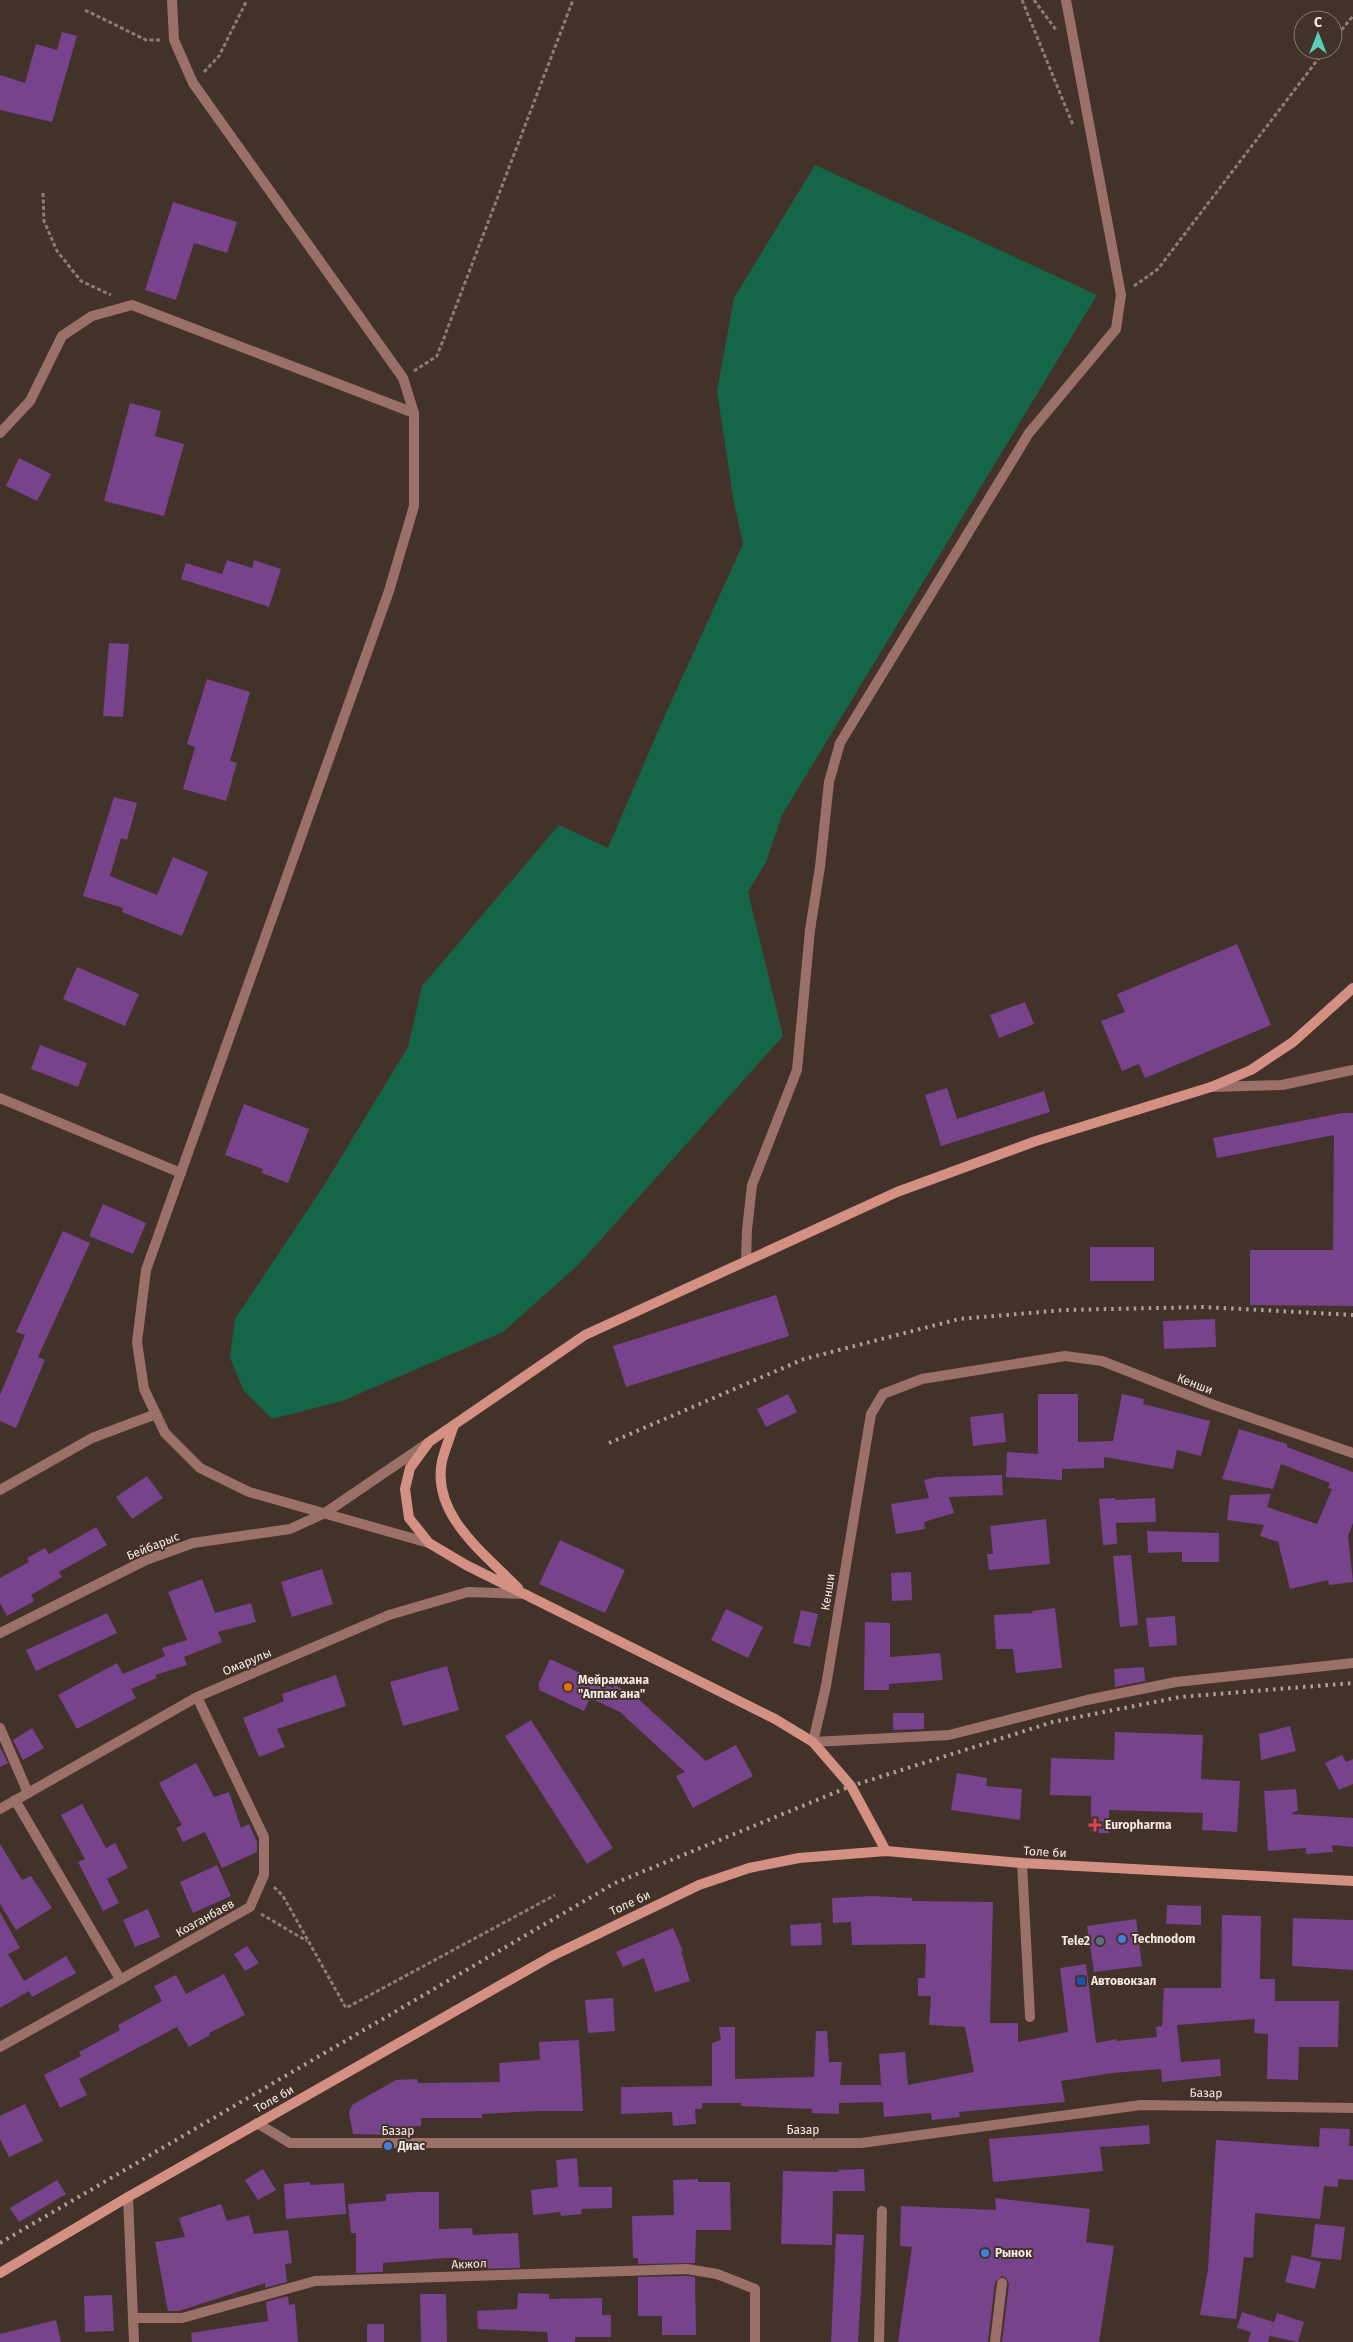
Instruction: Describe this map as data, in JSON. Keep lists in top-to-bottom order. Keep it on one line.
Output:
{"streets":{"main road":["Толе би"],"street":["Кенши","Бейбарыс","Омарулы","Козганбаев","Базар","Акжол"]},"crossings":[["Омарулы","Козганбаев"],["Толе би","Базар"]],"places":{"other":["Мейрамхана \"Аппак ана\"","Technodom","Tele2","Диас","Рынок"],"health":["Europharma"],"transit":["Автовокзал"]},"north":"top"}
